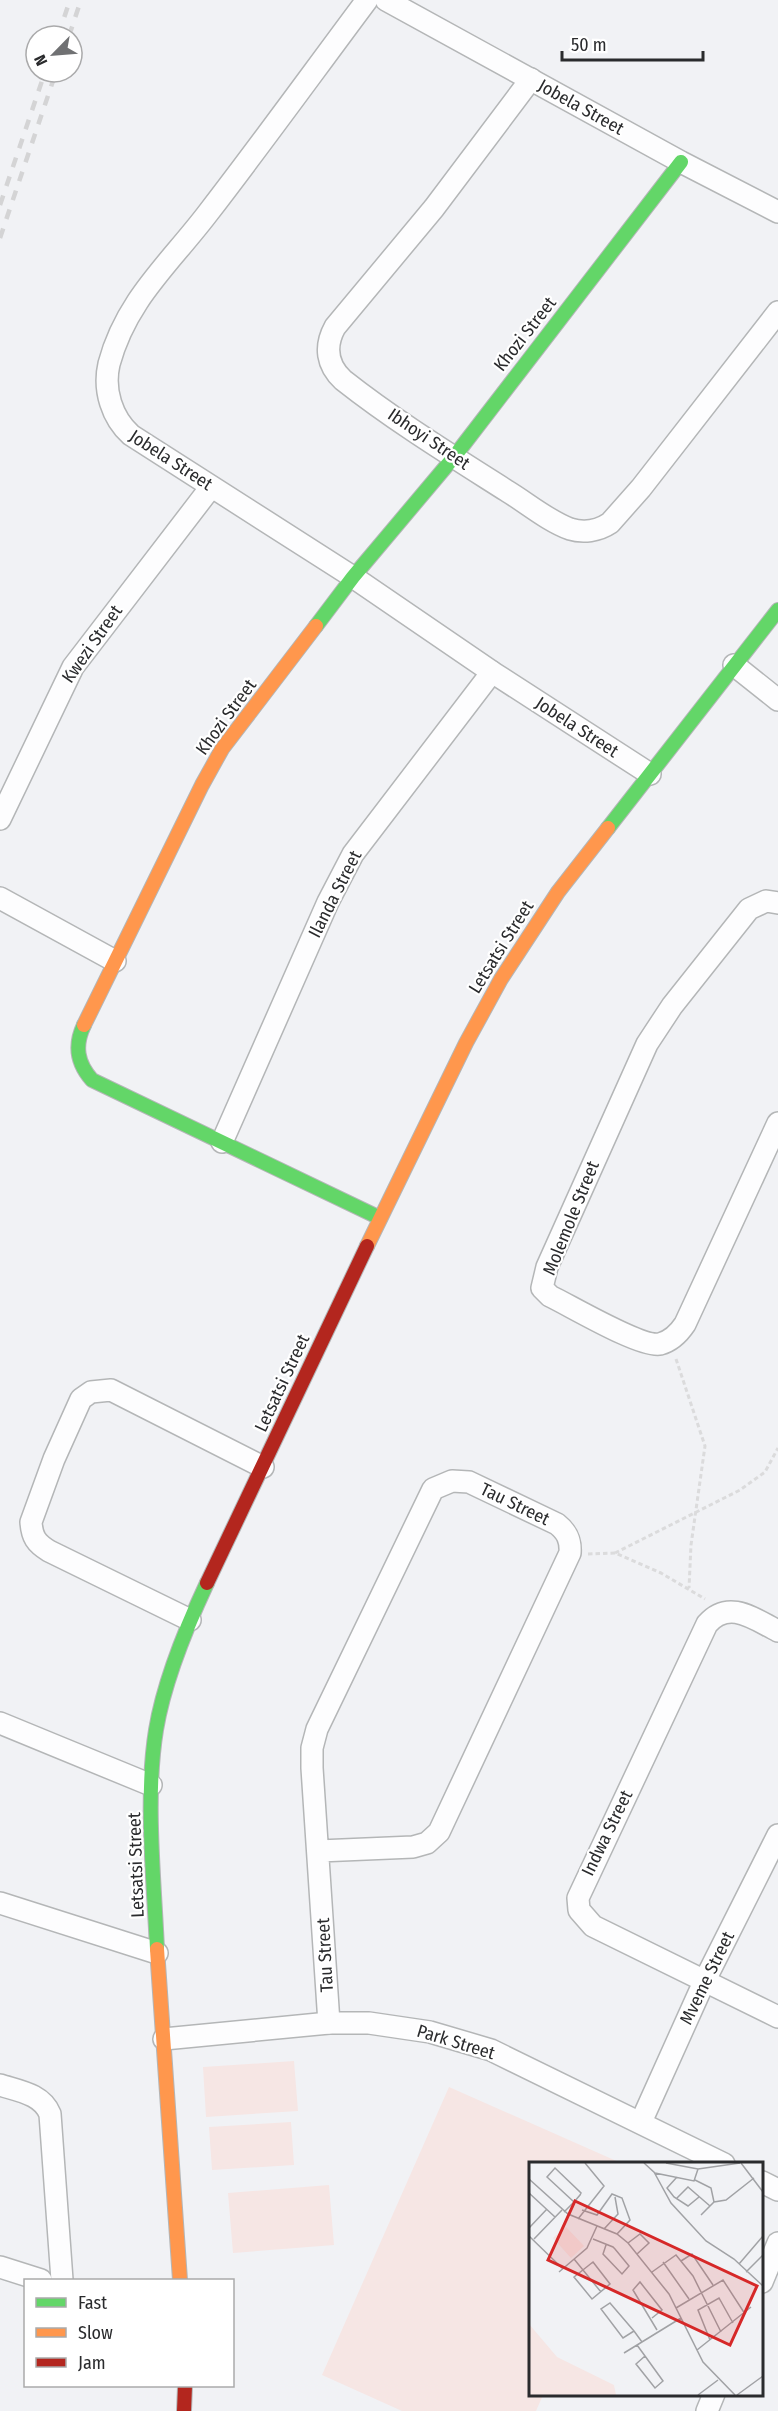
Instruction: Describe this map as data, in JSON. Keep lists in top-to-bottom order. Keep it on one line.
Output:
{"streets":{"street":["Jobela Street","Khozi Street","Ibhoyi Street","Kwezi Street","Ilanda Street","Letsatsi Street","Molemole Street","Tau Street","Indwa Street","Mveme Street","Park Street"]},"crossings":[["Jobela Street","Khozi Street"],["Jobela Street","Ibhoyi Street"],["Jobela Street","Kwezi Street"],["Jobela Street","Ilanda Street"],["Jobela Street","Letsatsi Street"],["Khozi Street","Ibhoyi Street"],["Khozi Street","Ilanda Street"],["Khozi Street","Letsatsi Street"],["Letsatsi Street","Park Street"],["Tau Street","Park Street"],["Indwa Street","Mveme Street"],["Mveme Street","Park Street"]],"legend":["Fast","Slow","Jam"],"scale_bar":"50 m","north":"bottom left"}
